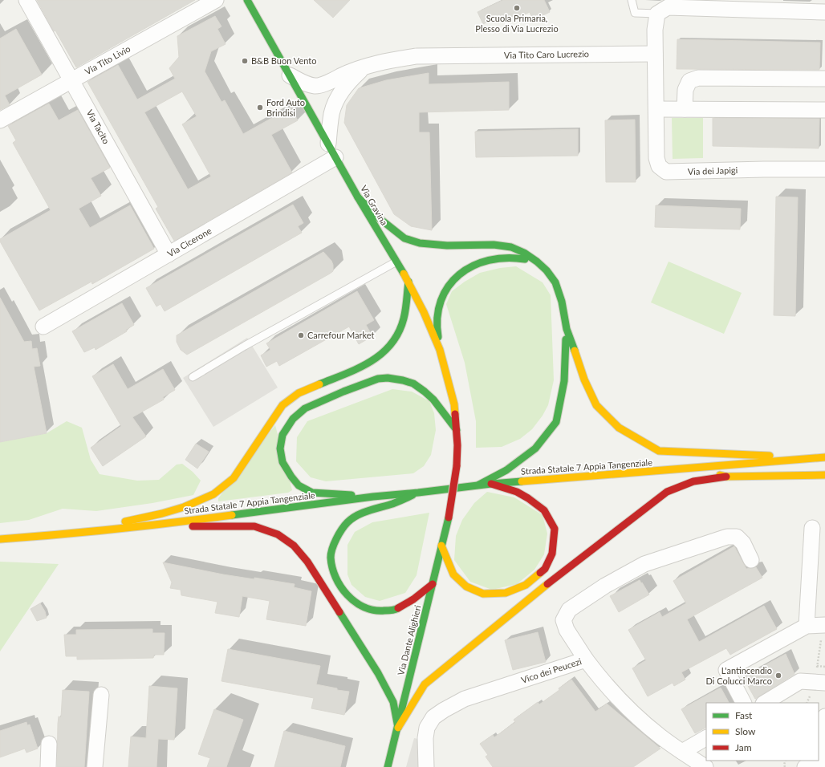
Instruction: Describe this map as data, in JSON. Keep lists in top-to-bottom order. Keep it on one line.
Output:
{"streets":{"main road":["Via Gravina","Strada Statale 7 Appia Tangenziale","Via Dante Alighieri"],"street":["Via Tito Caro Lucrezio","Via Tito Livio","Via Tacito","Via dei Japigi","Via Cicerone","Vico dei Peucezi"]},"crossings":[["Via Tito Caro Lucrezio","Via dei Japigi"],["Via Tito Caro Lucrezio","Via Gravina"],["Via Tito Livio","Via Tacito"],["Via Tacito","Via Cicerone"],["Via Gravina","Via Cicerone"],["Via Gravina","Via Dante Alighieri"]],"places":["Scuola Primaria, Plesso di Via Lucrezio","B&B Buon Vento","Ford Auto Brindisi","Carrefour Market","L'antincendio Di Colucci Marco"],"legend":["Fast","Slow","Jam"]}
